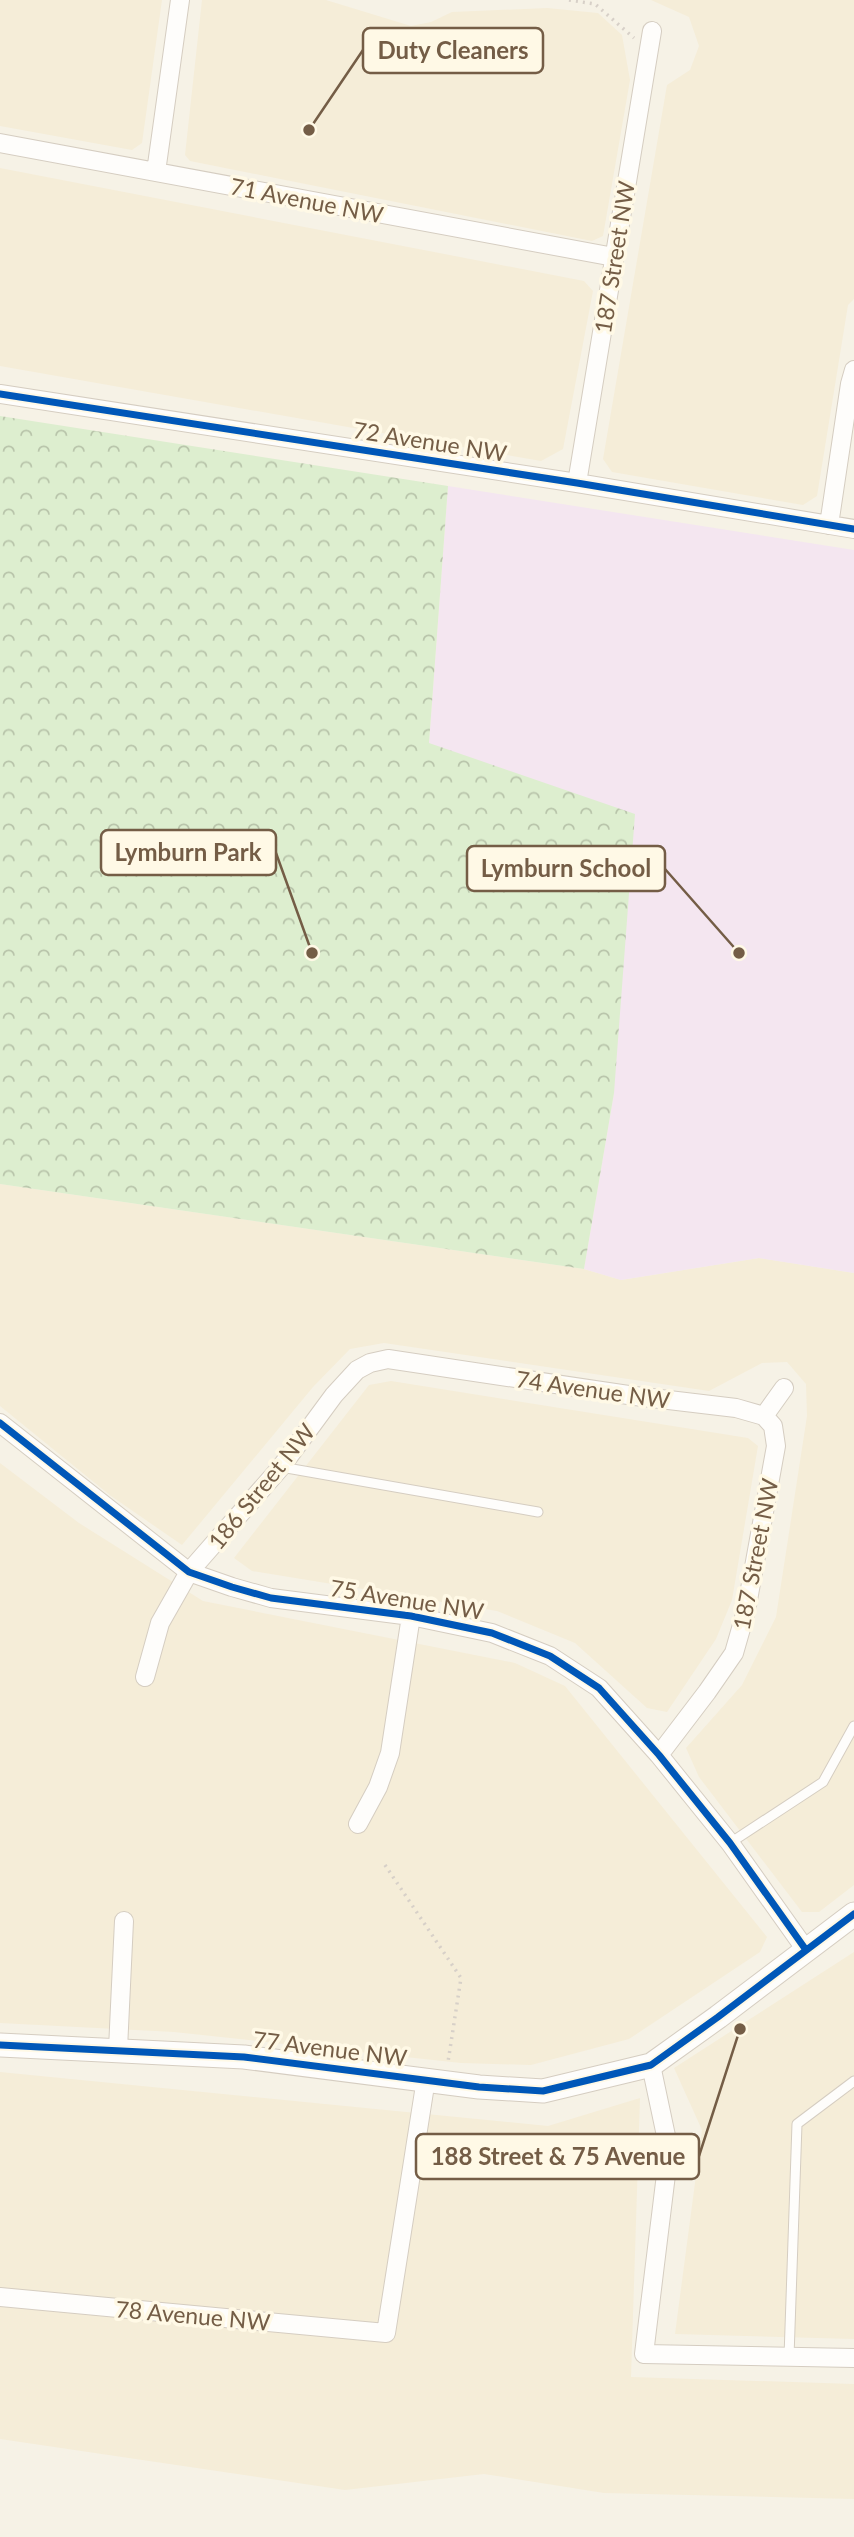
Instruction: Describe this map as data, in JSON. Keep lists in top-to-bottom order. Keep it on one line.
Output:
{"streets":{"street":["71 Avenue NW","187 Street NW","72 Avenue NW","74 Avenue NW","186 Street NW","75 Avenue NW","77 Avenue NW","78 Avenue NW"]},"crossings":[["71 Avenue NW","187 Street NW"],["187 Street NW","72 Avenue NW"],["187 Street NW","74 Avenue NW"],["187 Street NW","75 Avenue NW"],["74 Avenue NW","186 Street NW"],["186 Street NW","75 Avenue NW"],["77 Avenue NW","78 Avenue NW"]],"places":["Duty Cleaners","Lymburn Park","Lymburn School","188 Street & 75 Avenue"]}
